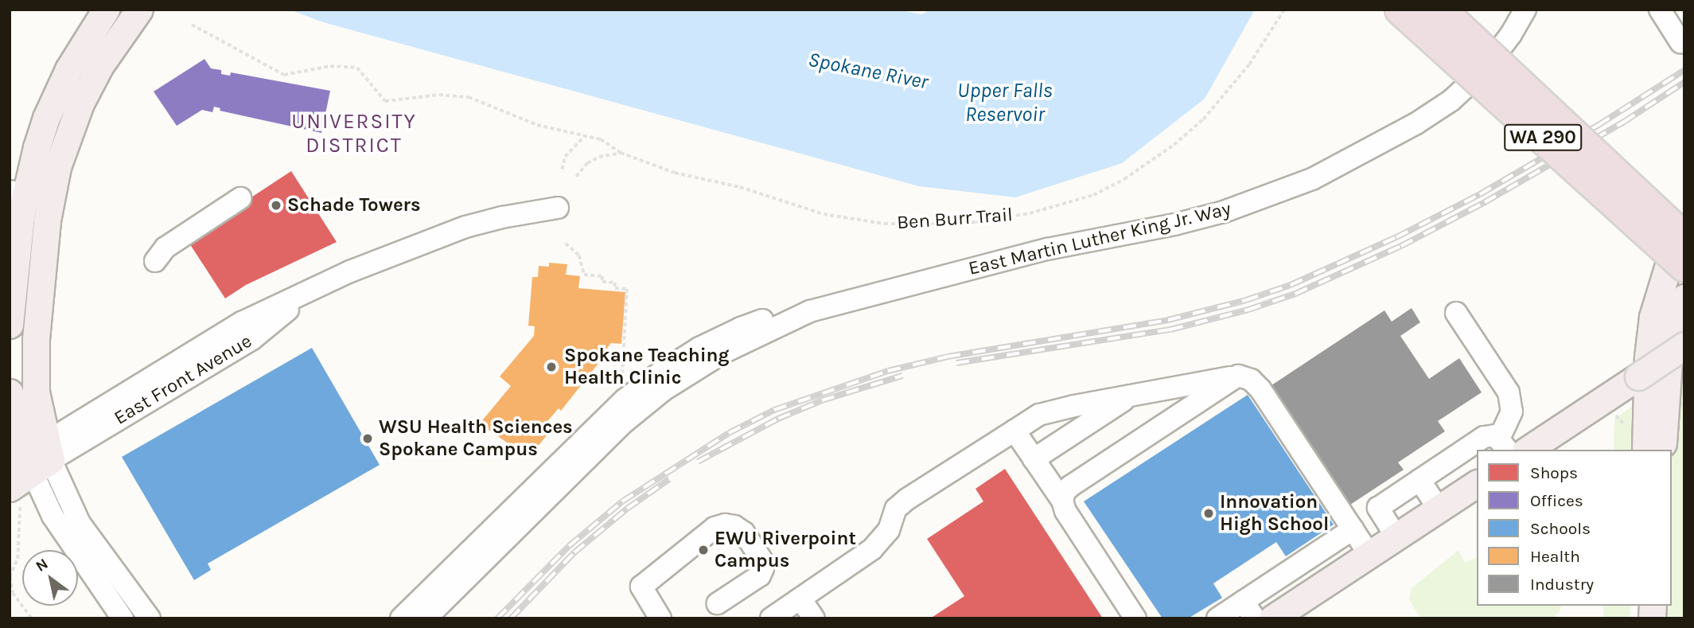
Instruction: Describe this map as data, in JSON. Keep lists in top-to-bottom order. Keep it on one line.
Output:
{"streets":{"highway":["WA 290"],"street":["East Martin Luther King Jr. Way","East Front Avenue"],"path":["Ben Burr Trail"]},"districts":["UNIVERSITY DISTRICT"],"water":["Spokane River","Upper Falls Reservoir"],"places":["Schade Towers","Spokane Teaching Health Clinic","WSU Health Sciences Spokane Campus","Innovation High School","EWU Riverpoint Campus"],"legend":["Shops","Offices","Schools","Health","Industry"],"north":"top left"}
